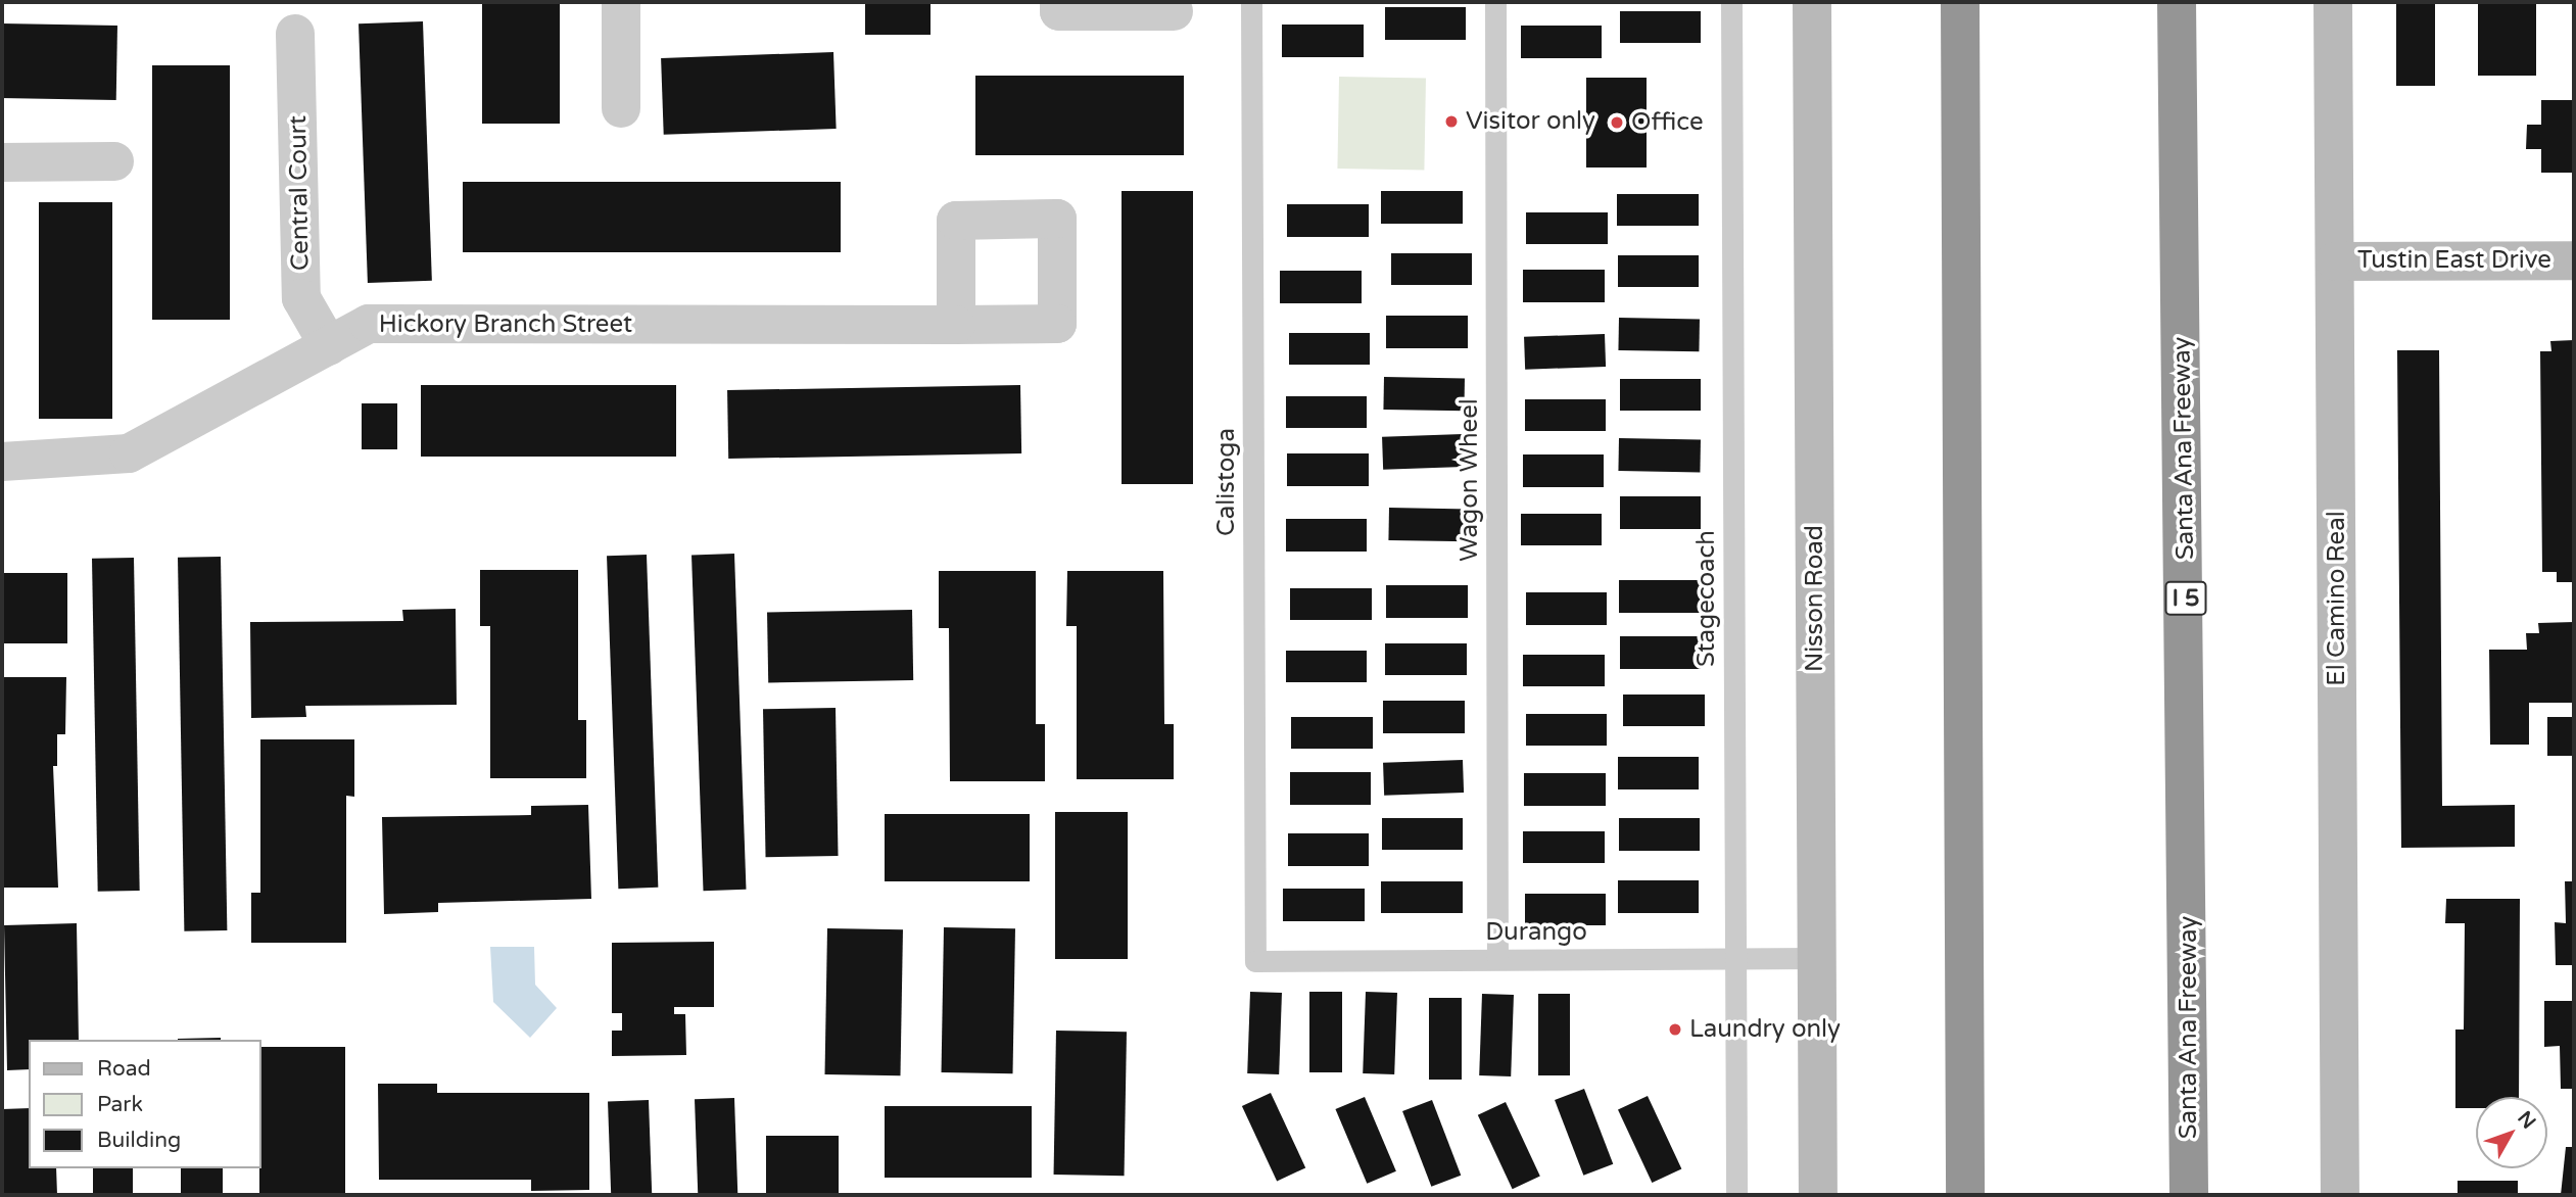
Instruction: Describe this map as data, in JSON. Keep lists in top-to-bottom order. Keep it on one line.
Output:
{"streets":{"highway":["Santa Ana Freeway","I 5"],"street":["Central Court","Tustin East Drive","Hickory Branch Street","Nisson Road","El Camino Real"],"lane":["Wagon Wheel","Calistoga","Stagecoach","Durango"]},"crossings":[["Central Court","Hickory Branch Street"],["Tustin East Drive","El Camino Real"],["Wagon Wheel","Durango"],["Calistoga","Durango"],["Stagecoach","Durango"],["Nisson Road","Durango"]],"places":["Visitor only","Office","Laundry only"],"legend":["Road","Park","Building"],"north":"top right"}
